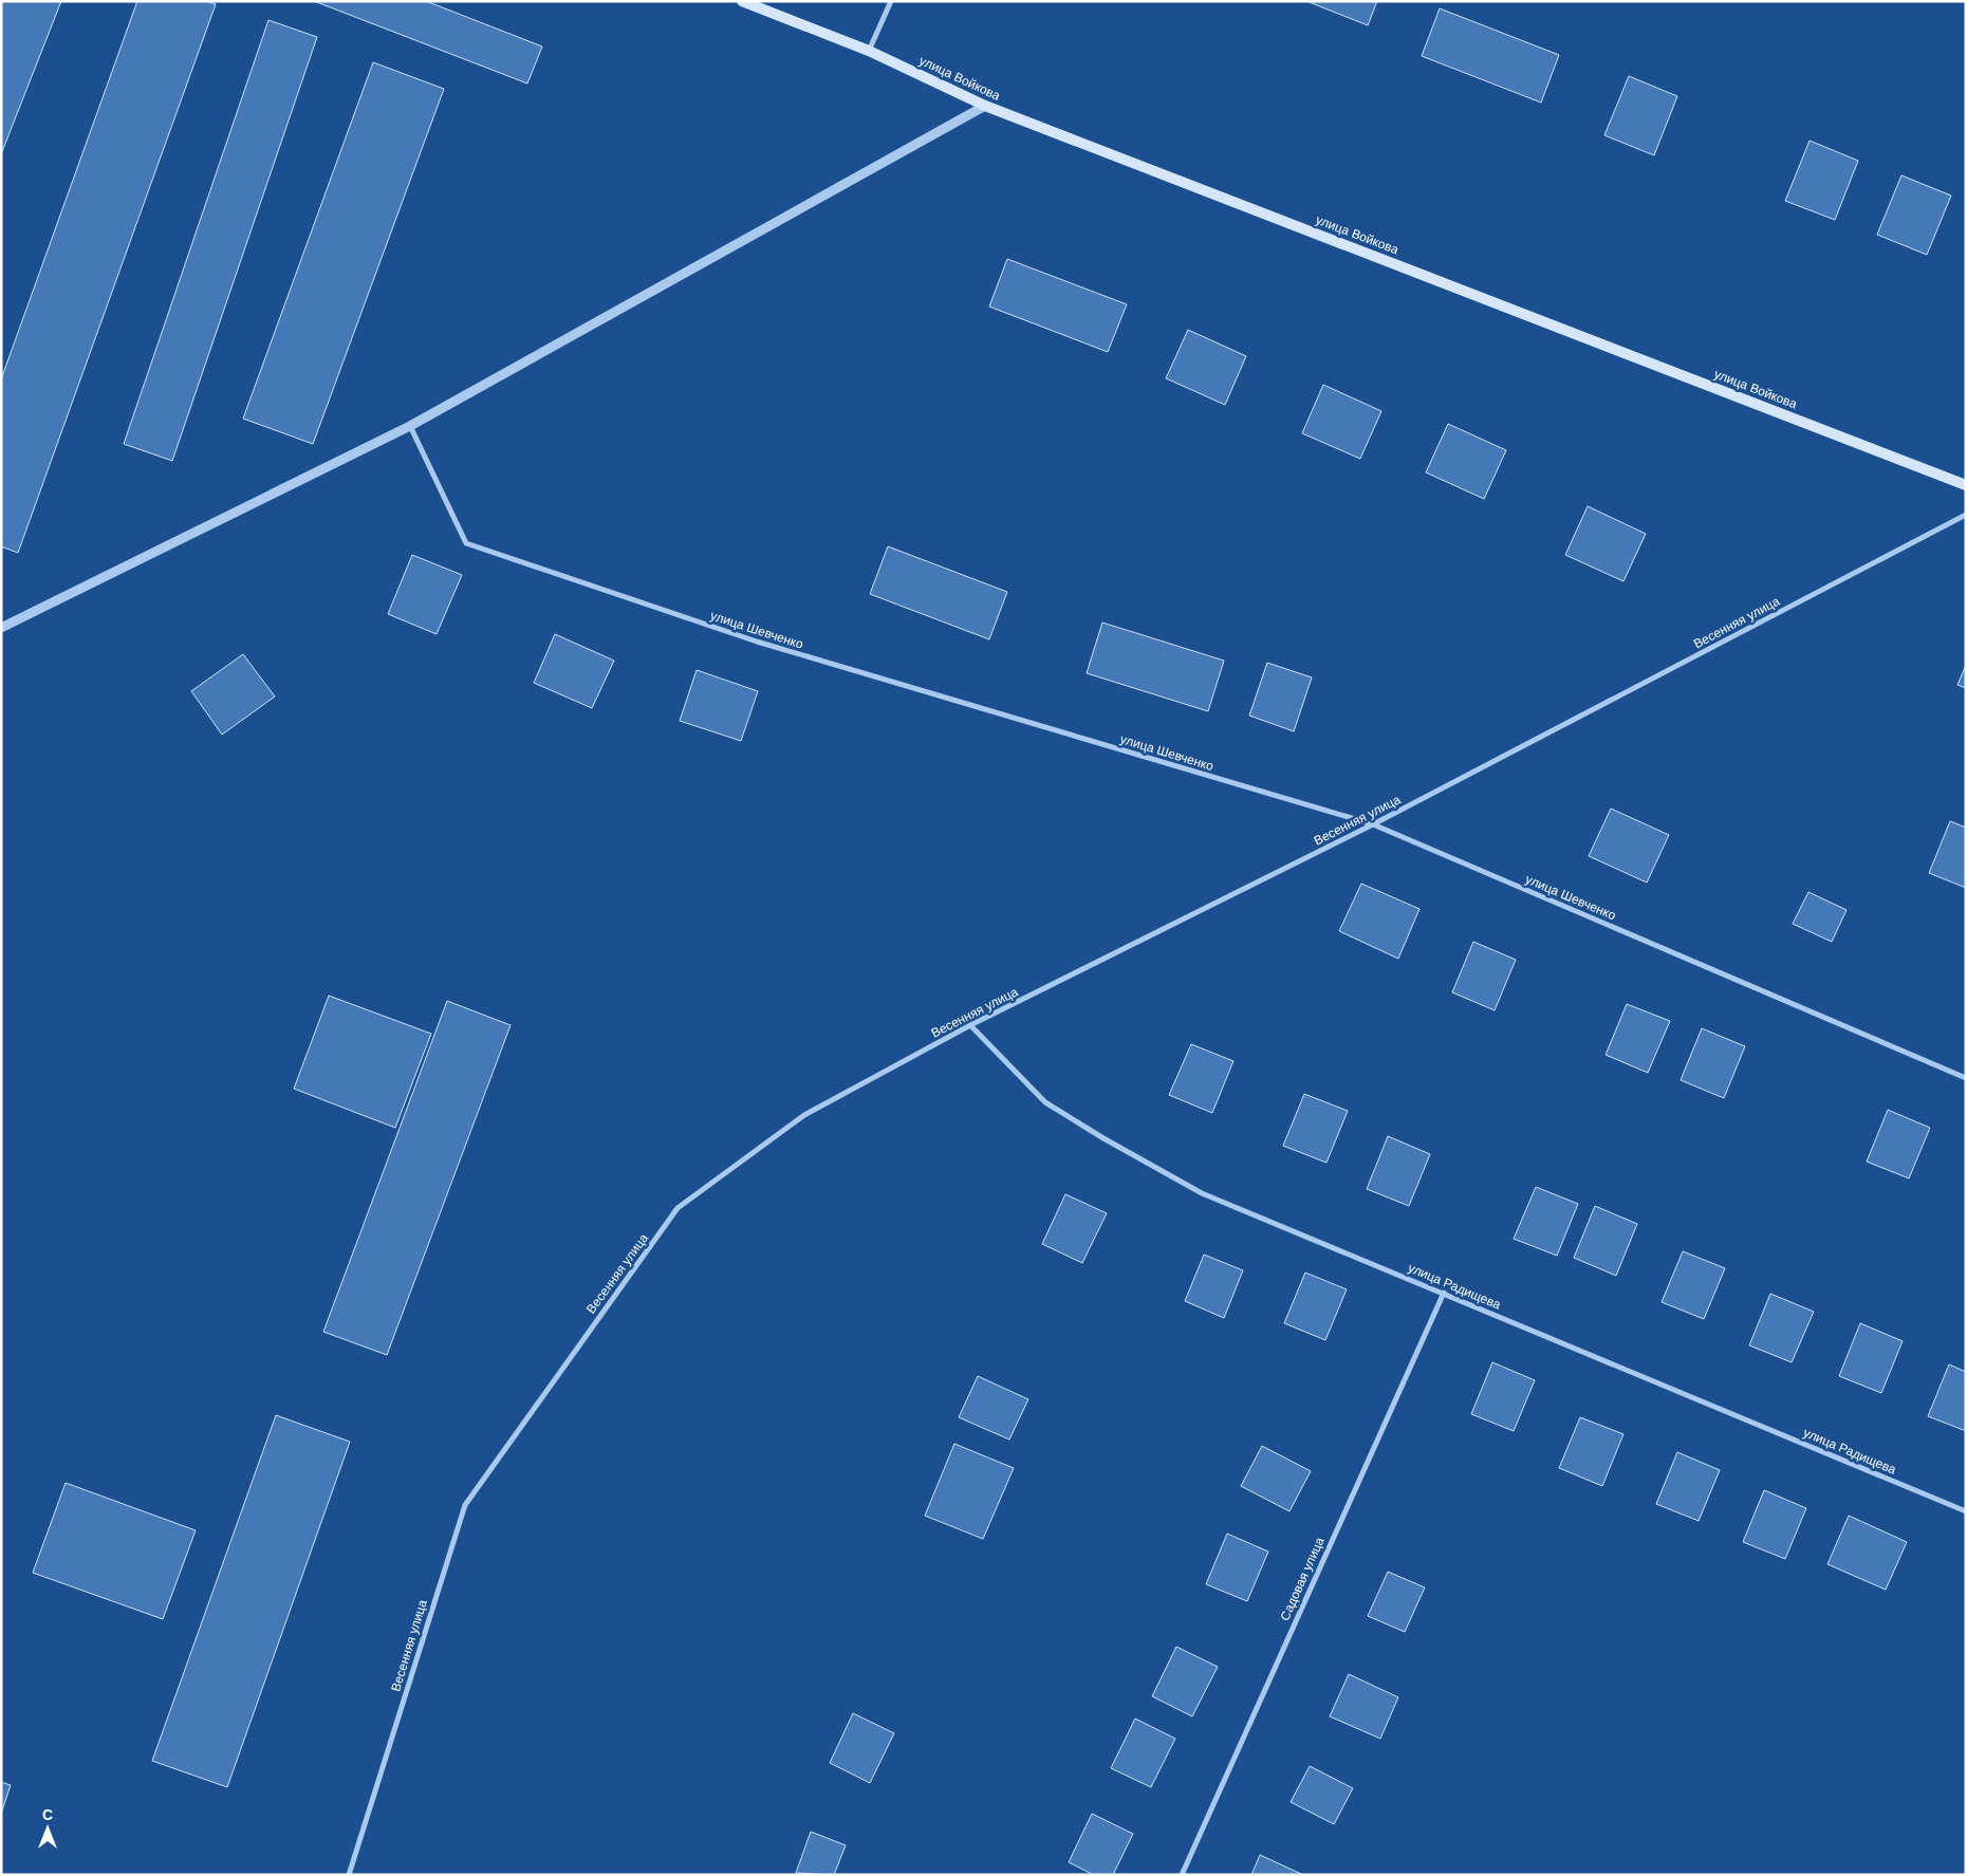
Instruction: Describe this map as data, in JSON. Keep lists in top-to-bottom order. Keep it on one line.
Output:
{"streets":{"main road":["улица Войкова"],"street":["Весенняя улица","улица Шевченко","улица Радищева","Садовая улица"]},"crossings":[["Весенняя улица","улица Шевченко"],["Весенняя улица","улица Радищева"],["улица Радищева","Садовая улица"]],"north":"top"}
